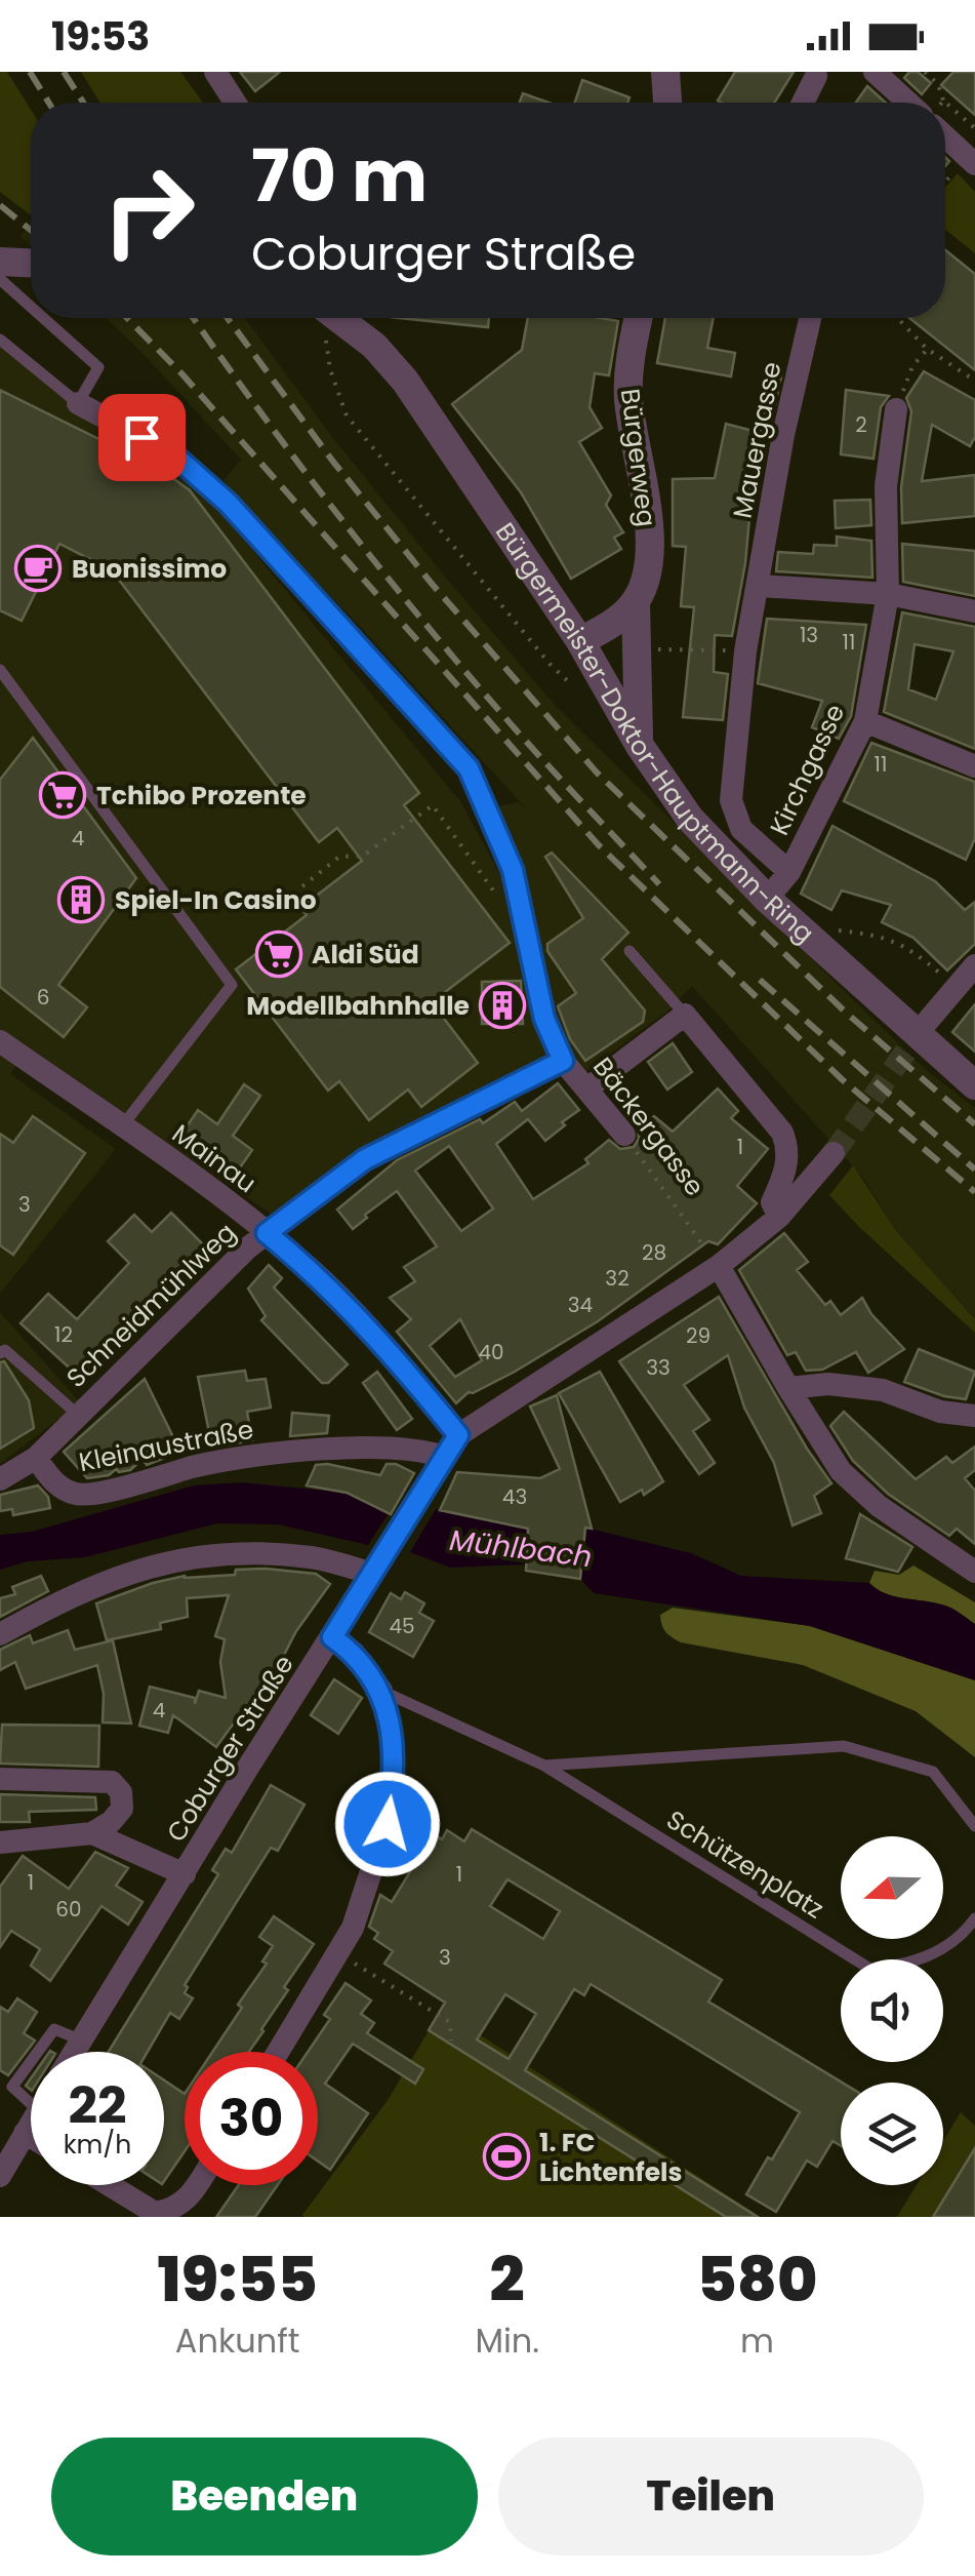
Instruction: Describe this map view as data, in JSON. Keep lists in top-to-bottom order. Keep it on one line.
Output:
{"streets":{"street":["Mauergasse","Bürgerweg","Bürgermeister-Doktor-Hauptmann-Ring","Kirchgasse","Bäckergasse","Mainau","Schneidmühlweg","Kleinaustraße","Coburger Straße"],"lane":["Schützenplatz"]},"crossings":[["Mauergasse","Kirchgasse"],["Bürgermeister-Doktor-Hauptmann-Ring","Kirchgasse"],["Bäckergasse","Schneidmühlweg"],["Bäckergasse","Coburger Straße"],["Mainau","Schneidmühlweg"],["Mainau","Coburger Straße"],["Schneidmühlweg","Kleinaustraße"],["Kleinaustraße","Coburger Straße"]],"water":["Mühlbach"],"places":{"cafe":["Buonissimo"],"supermarket":["Tchibo Prozente","Aldi Süd"],"building":["Spiel-In Casino","Modellbahnhalle"],"sports":["1. FC Lichtenfels"]},"house_numbers":["2","13","11","11","4","6","1","3","28","32","34","12","29","40","33","43","45","4","1","1","60","3"],"north":"left","page":{"status":"19:53","turn":["70 m","Coburger Straße"],"speed":"22 km/h","limit":"30","eta":["19:55","Ankunft","2","Min.","580","m"],"buttons":["Beenden","Teilen"]}}
